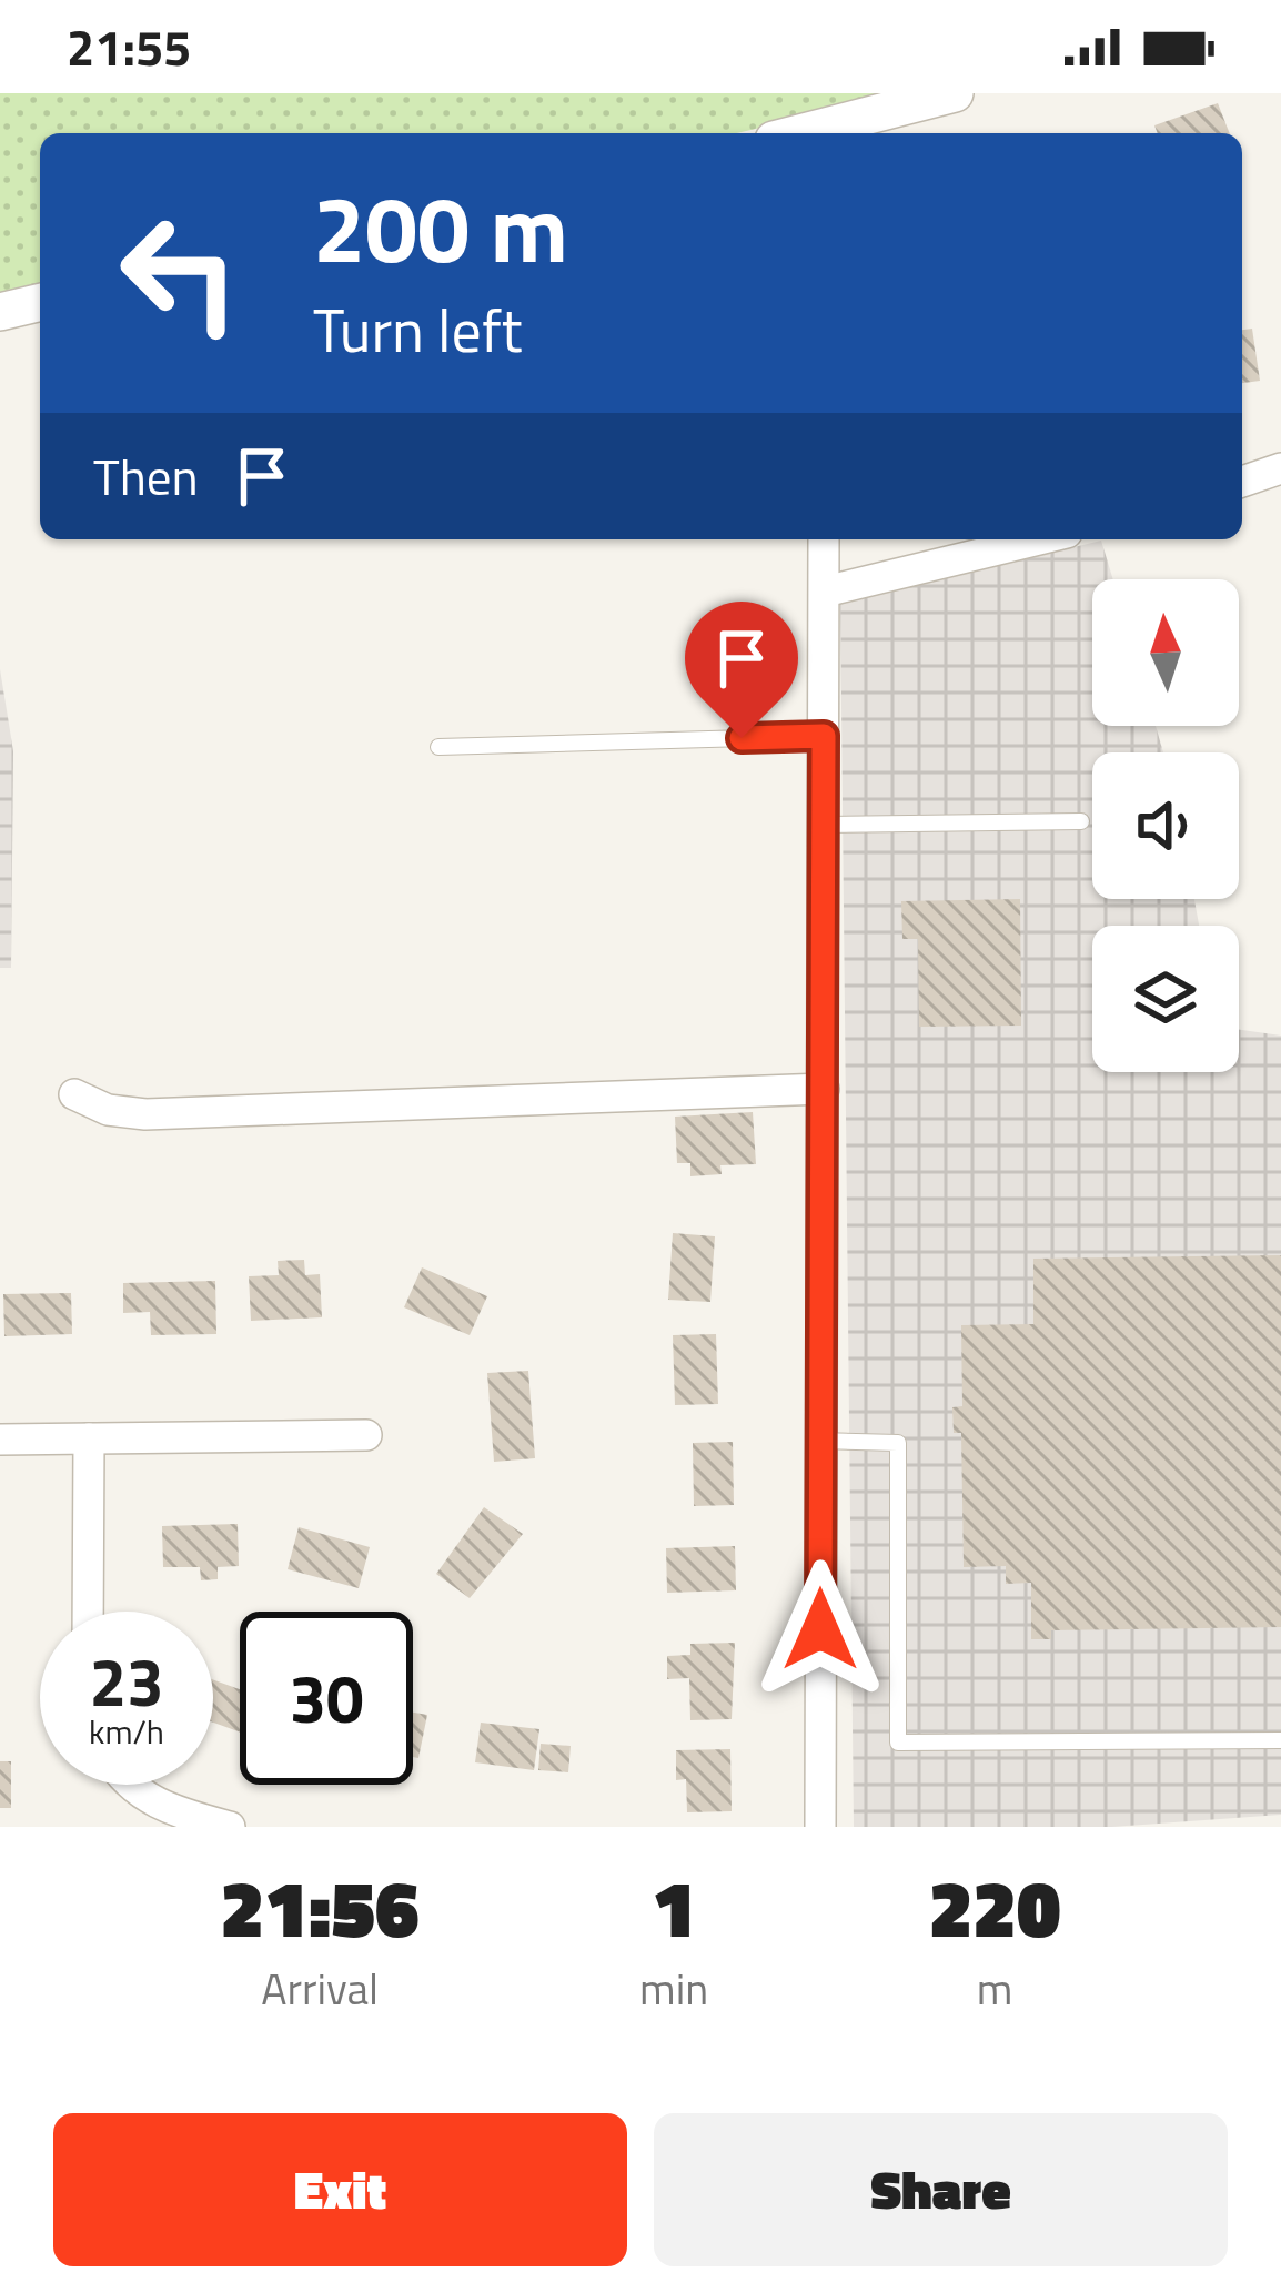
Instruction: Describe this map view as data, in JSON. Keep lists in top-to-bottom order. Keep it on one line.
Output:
{"north":"top","page":{"status":"21:55","turn":["200 m","Turn left"],"then":"Then","speed":"23 km/h","limit":"30","eta":["21:56","Arrival","1","min","220","m"],"buttons":["Exit","Share"]}}
